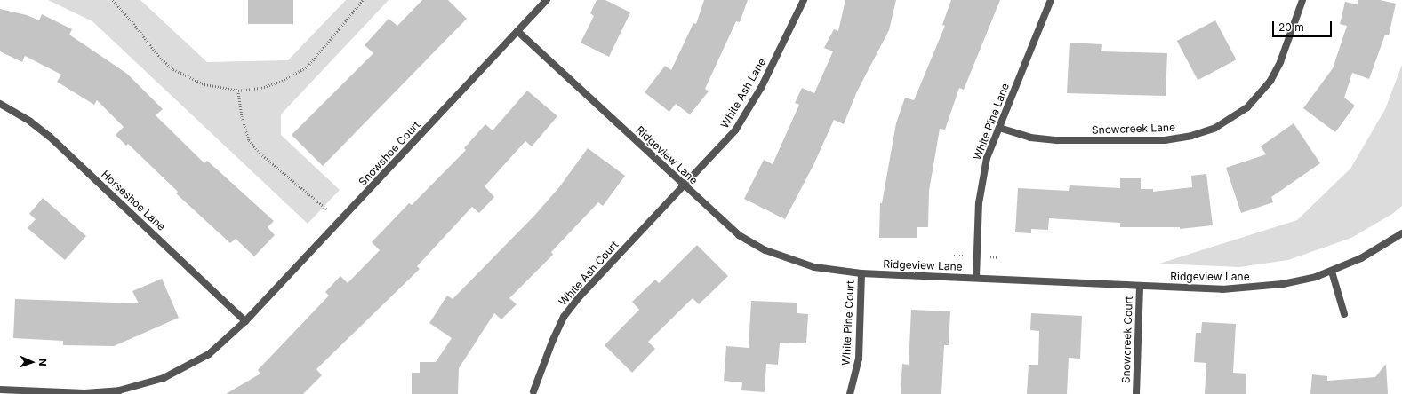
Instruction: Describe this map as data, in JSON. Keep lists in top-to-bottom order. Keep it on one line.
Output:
{"streets":{"street":["White Ash Lane","White Pine Lane","Snowcreek Lane","Snowshoe Court","Ridgeview Lane","Horseshoe Lane","White Ash Court","White Pine Court","Snowcreek Court"]},"crossings":[["White Ash Lane","Ridgeview Lane"],["White Ash Lane","White Ash Court"],["White Pine Lane","Snowcreek Lane"],["White Pine Lane","Ridgeview Lane"],["Snowshoe Court","Ridgeview Lane"],["Snowshoe Court","Horseshoe Lane"],["Ridgeview Lane","White Ash Court"],["Ridgeview Lane","White Pine Court"],["Ridgeview Lane","Snowcreek Court"]],"scale_bar":"20 m","north":"right"}
